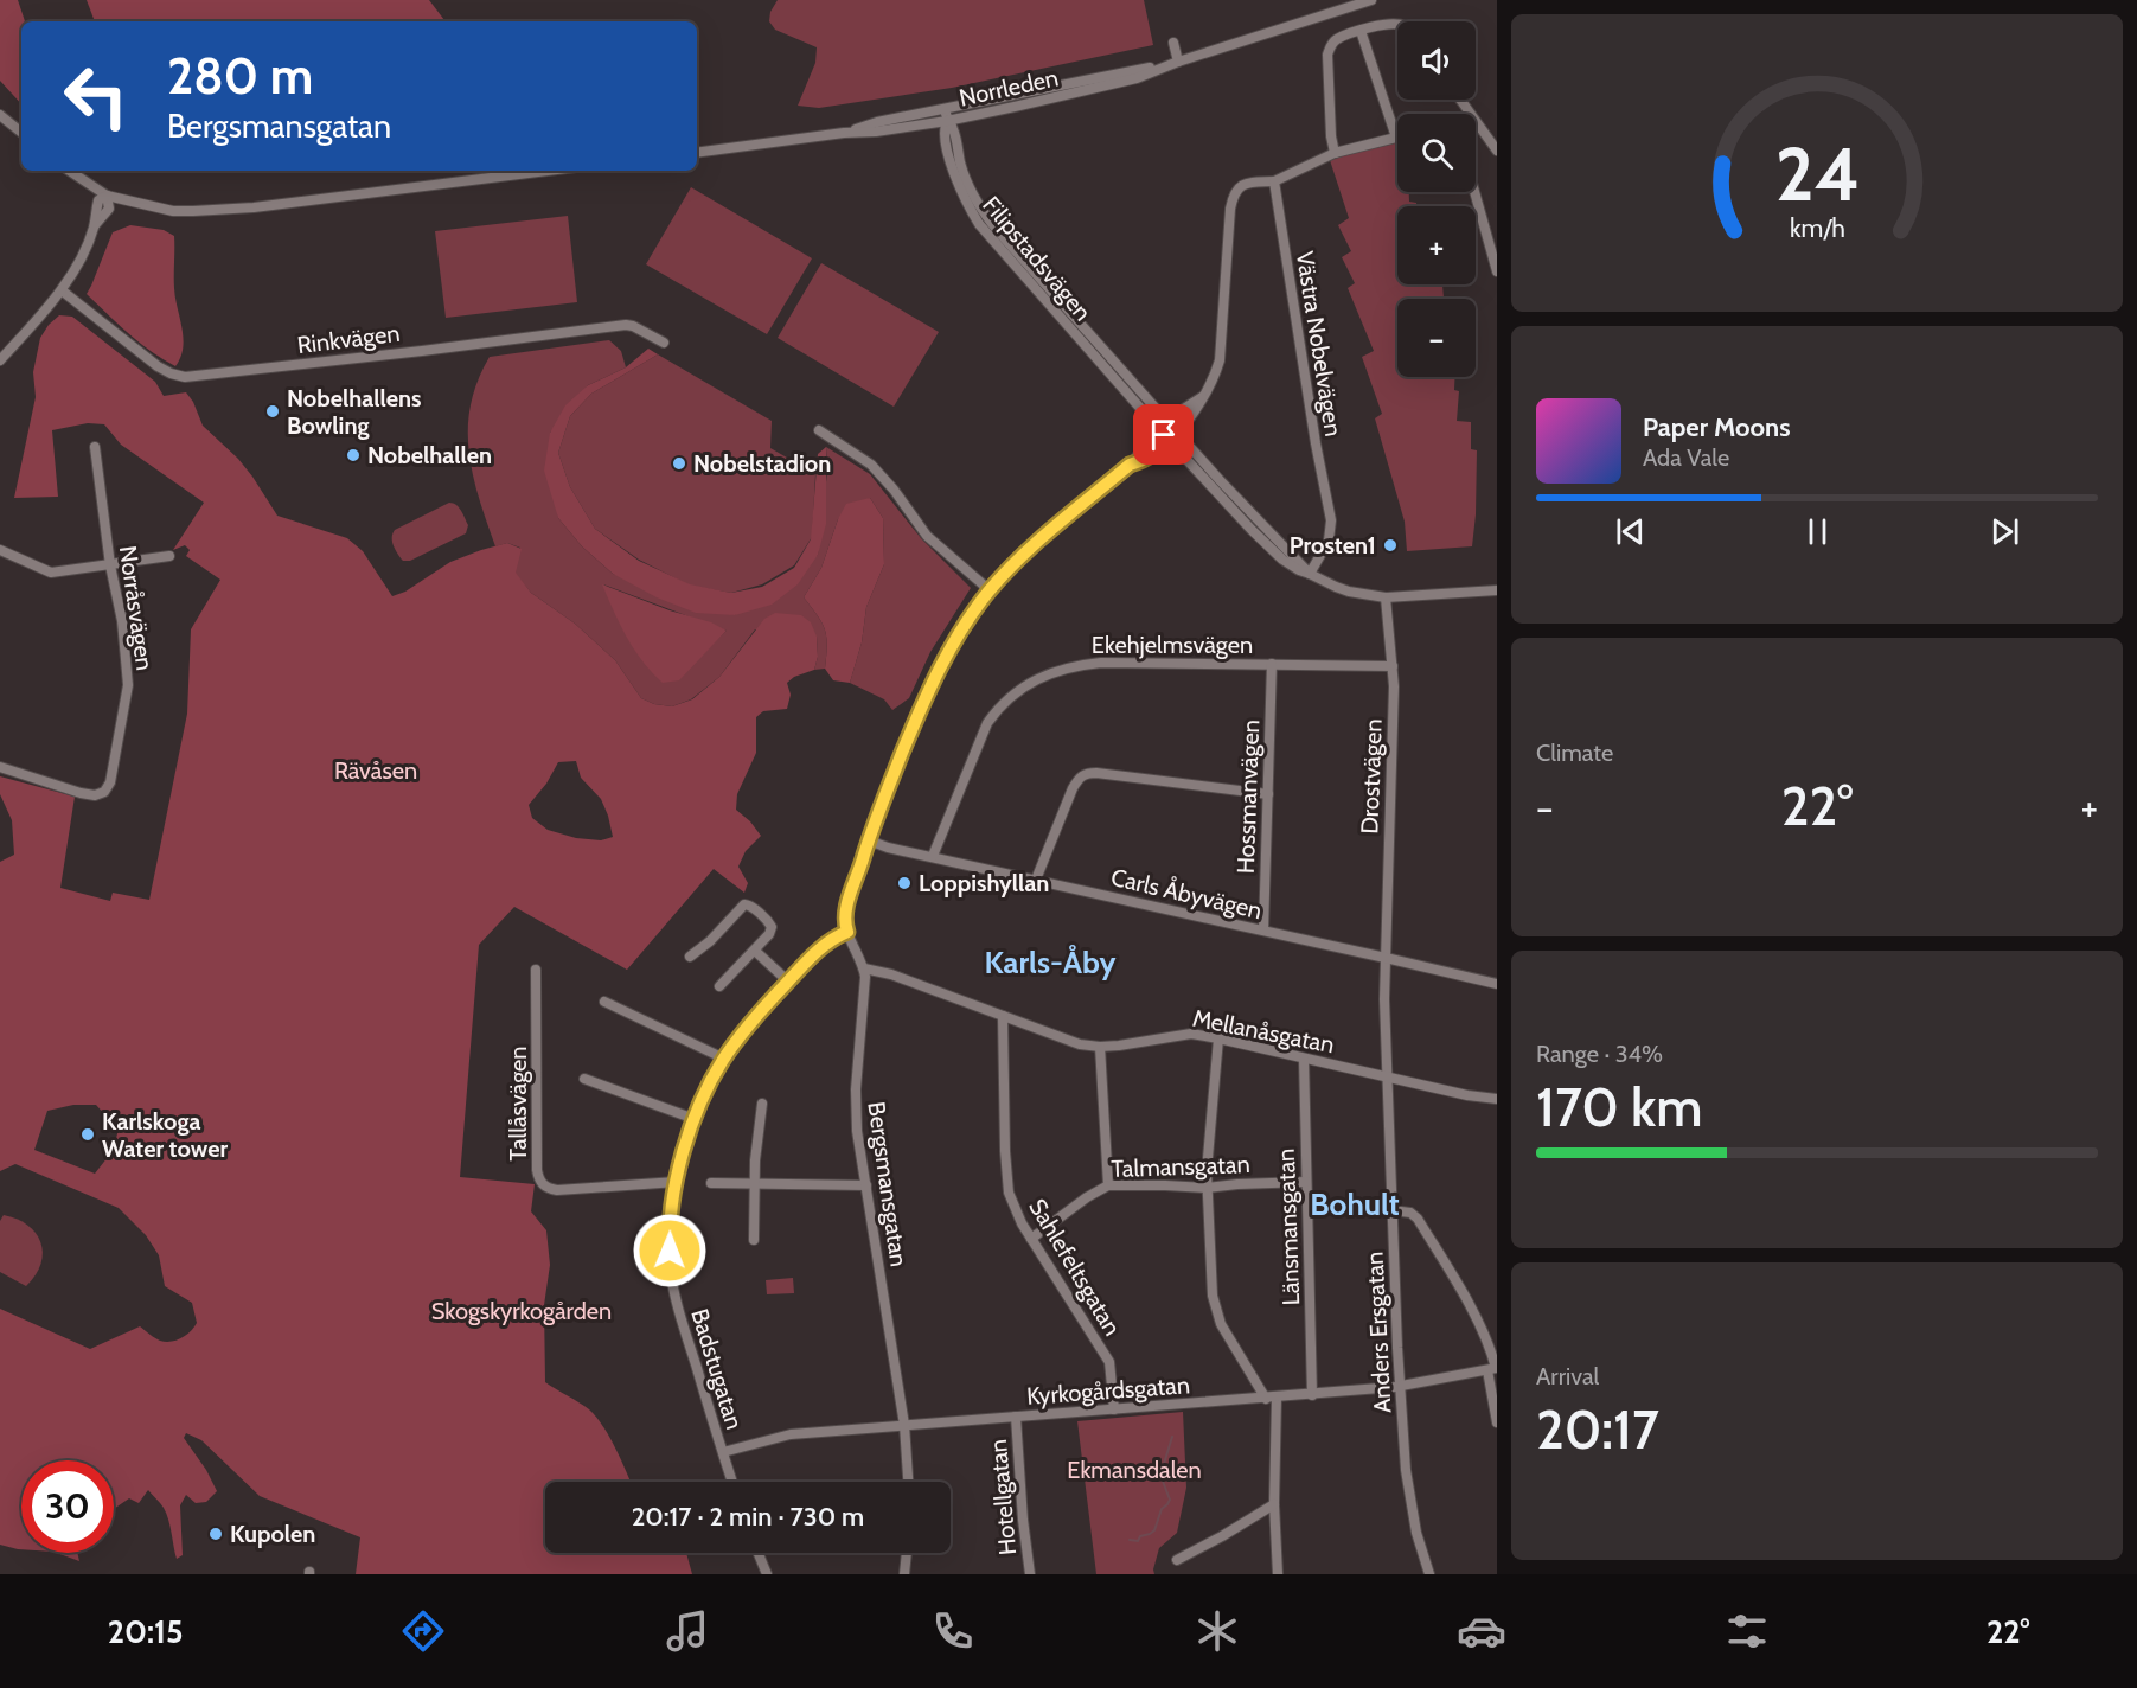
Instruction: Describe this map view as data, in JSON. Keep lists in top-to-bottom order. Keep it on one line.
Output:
{"streets":{"street":["Norrleden","Filipstadsvägen","Rinkvägen","Västra Nobelvägen","Norråsvägen","Ekehjelmsvägen","Drostvägen","Hossmanvägen","Carls Åbyvägen","Mellanåsgatan","Tallåsvägen","Talmansgatan","Bergsmansgatan","Länsmansgatan","Sahlefeltsgatan","Anders Ersgatan","Badstugatan","Kyrkogårdsgatan","Hotellgatan"]},"crossings":[["Norrleden","Filipstadsvägen"],["Filipstadsvägen","Västra Nobelvägen"],["Filipstadsvägen","Drostvägen"],["Filipstadsvägen","Bergsmansgatan"],["Ekehjelmsvägen","Drostvägen"],["Ekehjelmsvägen","Hossmanvägen"],["Ekehjelmsvägen","Carls Åbyvägen"],["Drostvägen","Carls Åbyvägen"],["Drostvägen","Anders Ersgatan"],["Hossmanvägen","Carls Åbyvägen"],["Carls Åbyvägen","Bergsmansgatan"],["Carls Åbyvägen","Anders Ersgatan"],["Mellanåsgatan","Bergsmansgatan"],["Mellanåsgatan","Länsmansgatan"],["Mellanåsgatan","Sahlefeltsgatan"],["Mellanåsgatan","Anders Ersgatan"],["Tallåsvägen","Badstugatan"],["Talmansgatan","Länsmansgatan"],["Talmansgatan","Sahlefeltsgatan"],["Bergsmansgatan","Badstugatan"],["Bergsmansgatan","Kyrkogårdsgatan"],["Länsmansgatan","Kyrkogårdsgatan"],["Sahlefeltsgatan","Kyrkogårdsgatan"],["Anders Ersgatan","Kyrkogårdsgatan"],["Badstugatan","Kyrkogårdsgatan"],["Kyrkogårdsgatan","Hotellgatan"]],"districts":["Karls-Åby","Bohult"],"parks":["Rävåsen","Skogskyrkogården","Ekmansdalen"],"places":["Nobelhallens Bowling","Nobelhallen","Nobelstadion","Prosten1","Loppishyllan","Karlskoga Water tower","Kupolen"],"page":{"map_buttons":["+","−"],"turn":["280 m","Bergsmansgatan"],"song":["Paper Moons","Ada Vale"],"tile":["Climate",["Range · 34%","170 km"],["Arrival","20:17"]],"heat":["−","22°","+"],"limit":"30","trip":"20:17 · 2 min · 730 m","tabs":["20:15","22°"],"gauge":["24","km/h"]}}
